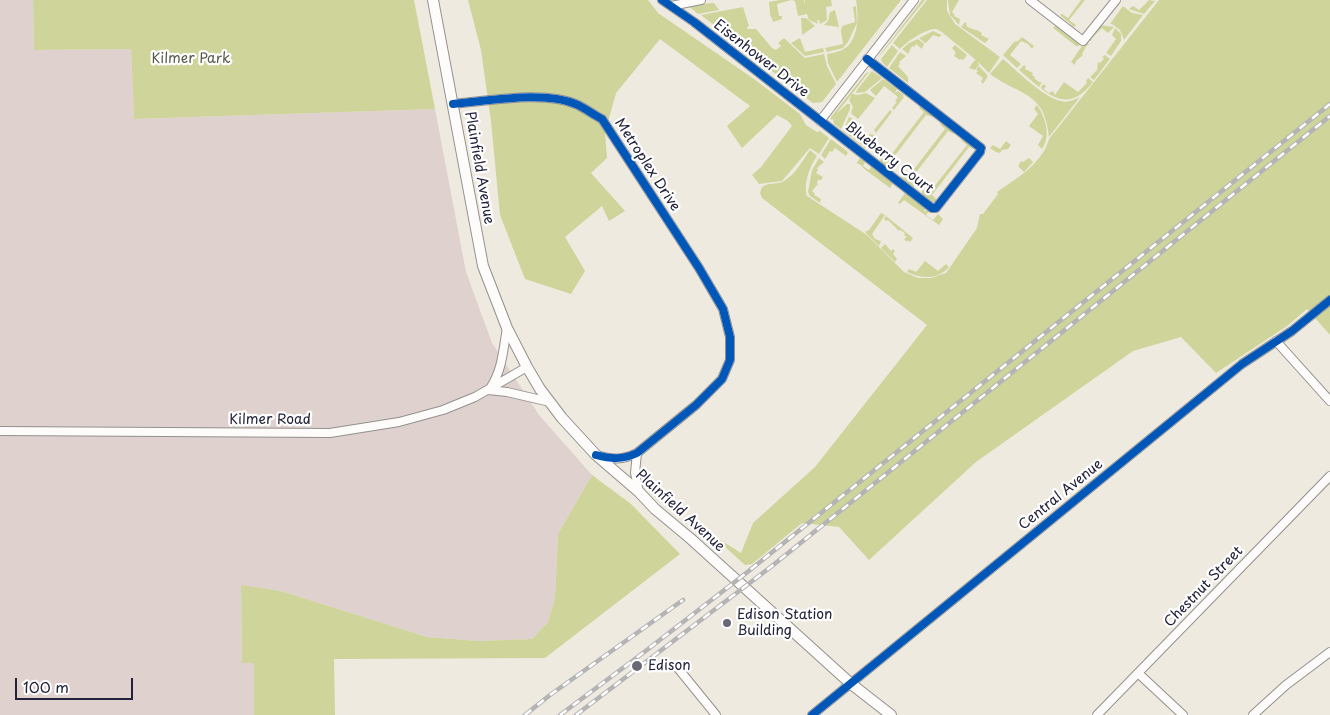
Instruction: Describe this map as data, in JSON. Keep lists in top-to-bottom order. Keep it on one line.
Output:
{"streets":{"main road":["Plainfield Avenue"],"street":["Eisenhower Drive","Blueberry Court","Metroplex Drive","Kilmer Road","Central Avenue","Chestnut Street"]},"crossings":[["Eisenhower Drive","Blueberry Court"],["Metroplex Drive","Plainfield Avenue"],["Plainfield Avenue","Kilmer Road"],["Plainfield Avenue","Central Avenue"]],"parks":["Kilmer Park"],"places":["Edison Station Building","Edison"],"scale_bar":"100 m"}
